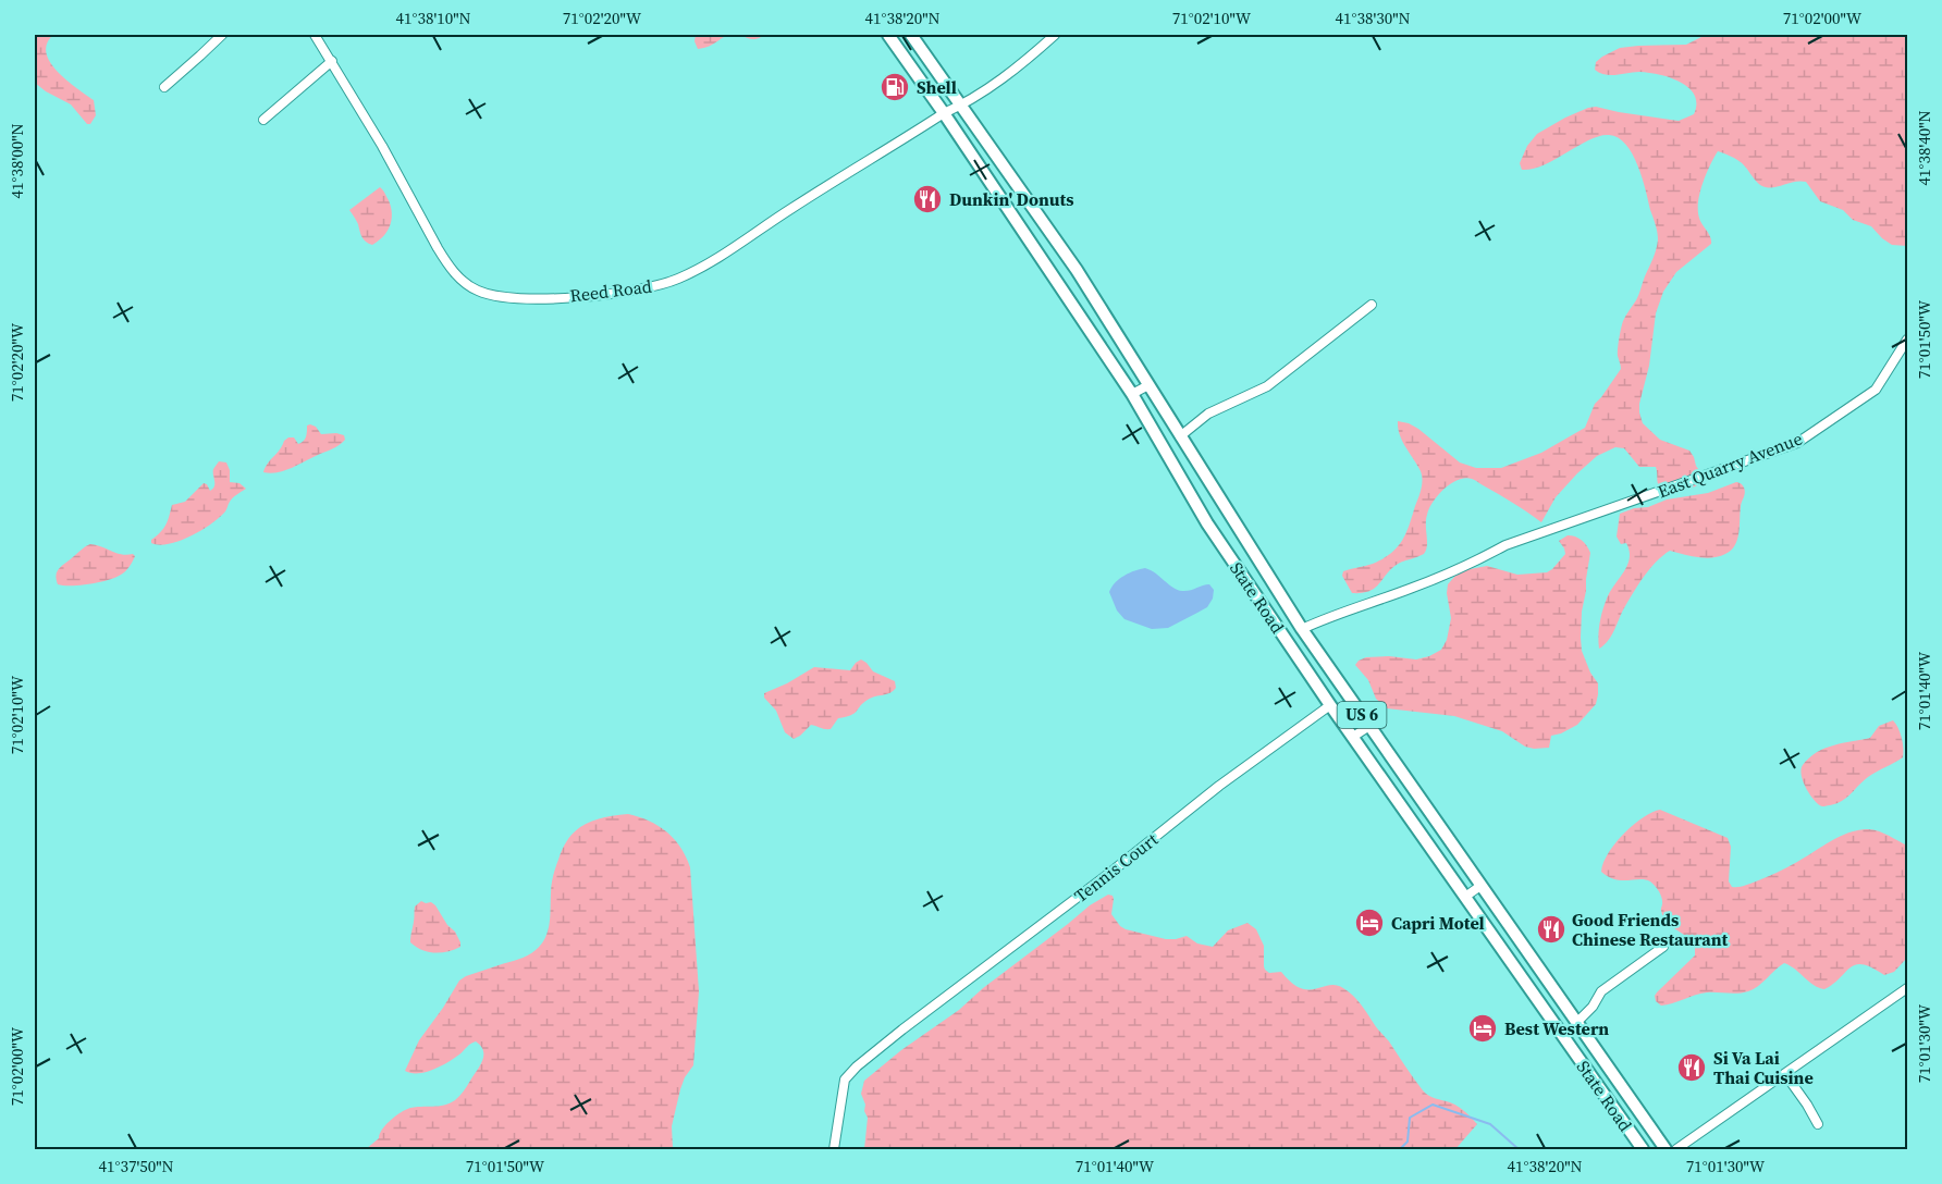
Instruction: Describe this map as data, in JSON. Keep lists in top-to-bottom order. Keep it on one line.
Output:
{"streets":{"main road":["State Road","US 6"],"street":["Reed Road","East Quarry Avenue","Tennis Court"]},"crossings":[["Reed Road","State Road"],["East Quarry Avenue","State Road"],["State Road","Tennis Court"]],"places":{"fuel station":["Shell"],"restaurant":["Dunkin' Donuts","Good Friends Chinese Restaurant","Si Va Lai Thai Cuisine"],"hotel":["Capri Motel","Best Western"]},"coordinates":["41°38'10\"N","71°02'20\"W","41°38'20\"N","71°02'10\"W","41°38'30\"N","71°02'00\"W","41°38'40\"N","41°38'00\"N","71°01'50\"W","71°01'40\"W","71°01'30\"W","41°37'50\"N"]}
